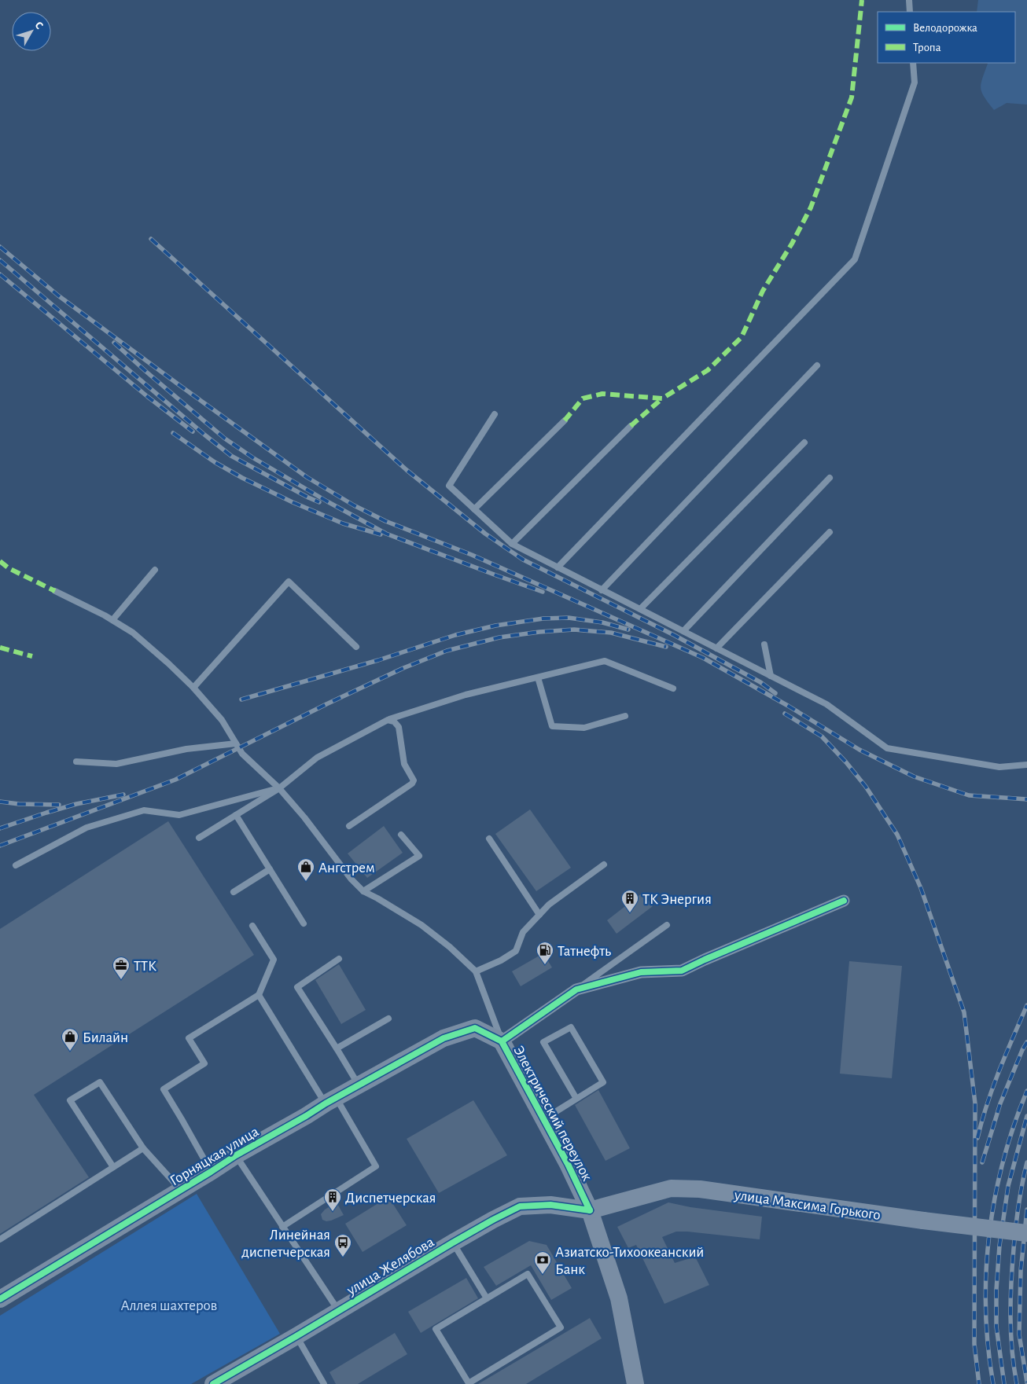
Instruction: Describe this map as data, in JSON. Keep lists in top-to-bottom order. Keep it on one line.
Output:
{"streets":{"street":["Электрический переулок","Горняцкая улица","улица Максима Горького","улица Желябова"]},"crossings":[["Электрический переулок","Горняцкая улица"],["Электрический переулок","улица Максима Горького"],["Электрический переулок","улица Желябова"],["улица Максима Горького","улица Желябова"]],"parks":["Аллея шахтеров"],"places":{"shop":["Ангстрем","Билайн"],"building":["ТК Энергия","Диспетчерская"],"fuel station":["Татнефть"],"office":["ТТК"],"bus stop":["Линейная диспетчерская"],"bank":["Азиатско-Тихоокеанский Банк"]},"legend":["Велодорожка","Тропа"],"north":"top right"}
